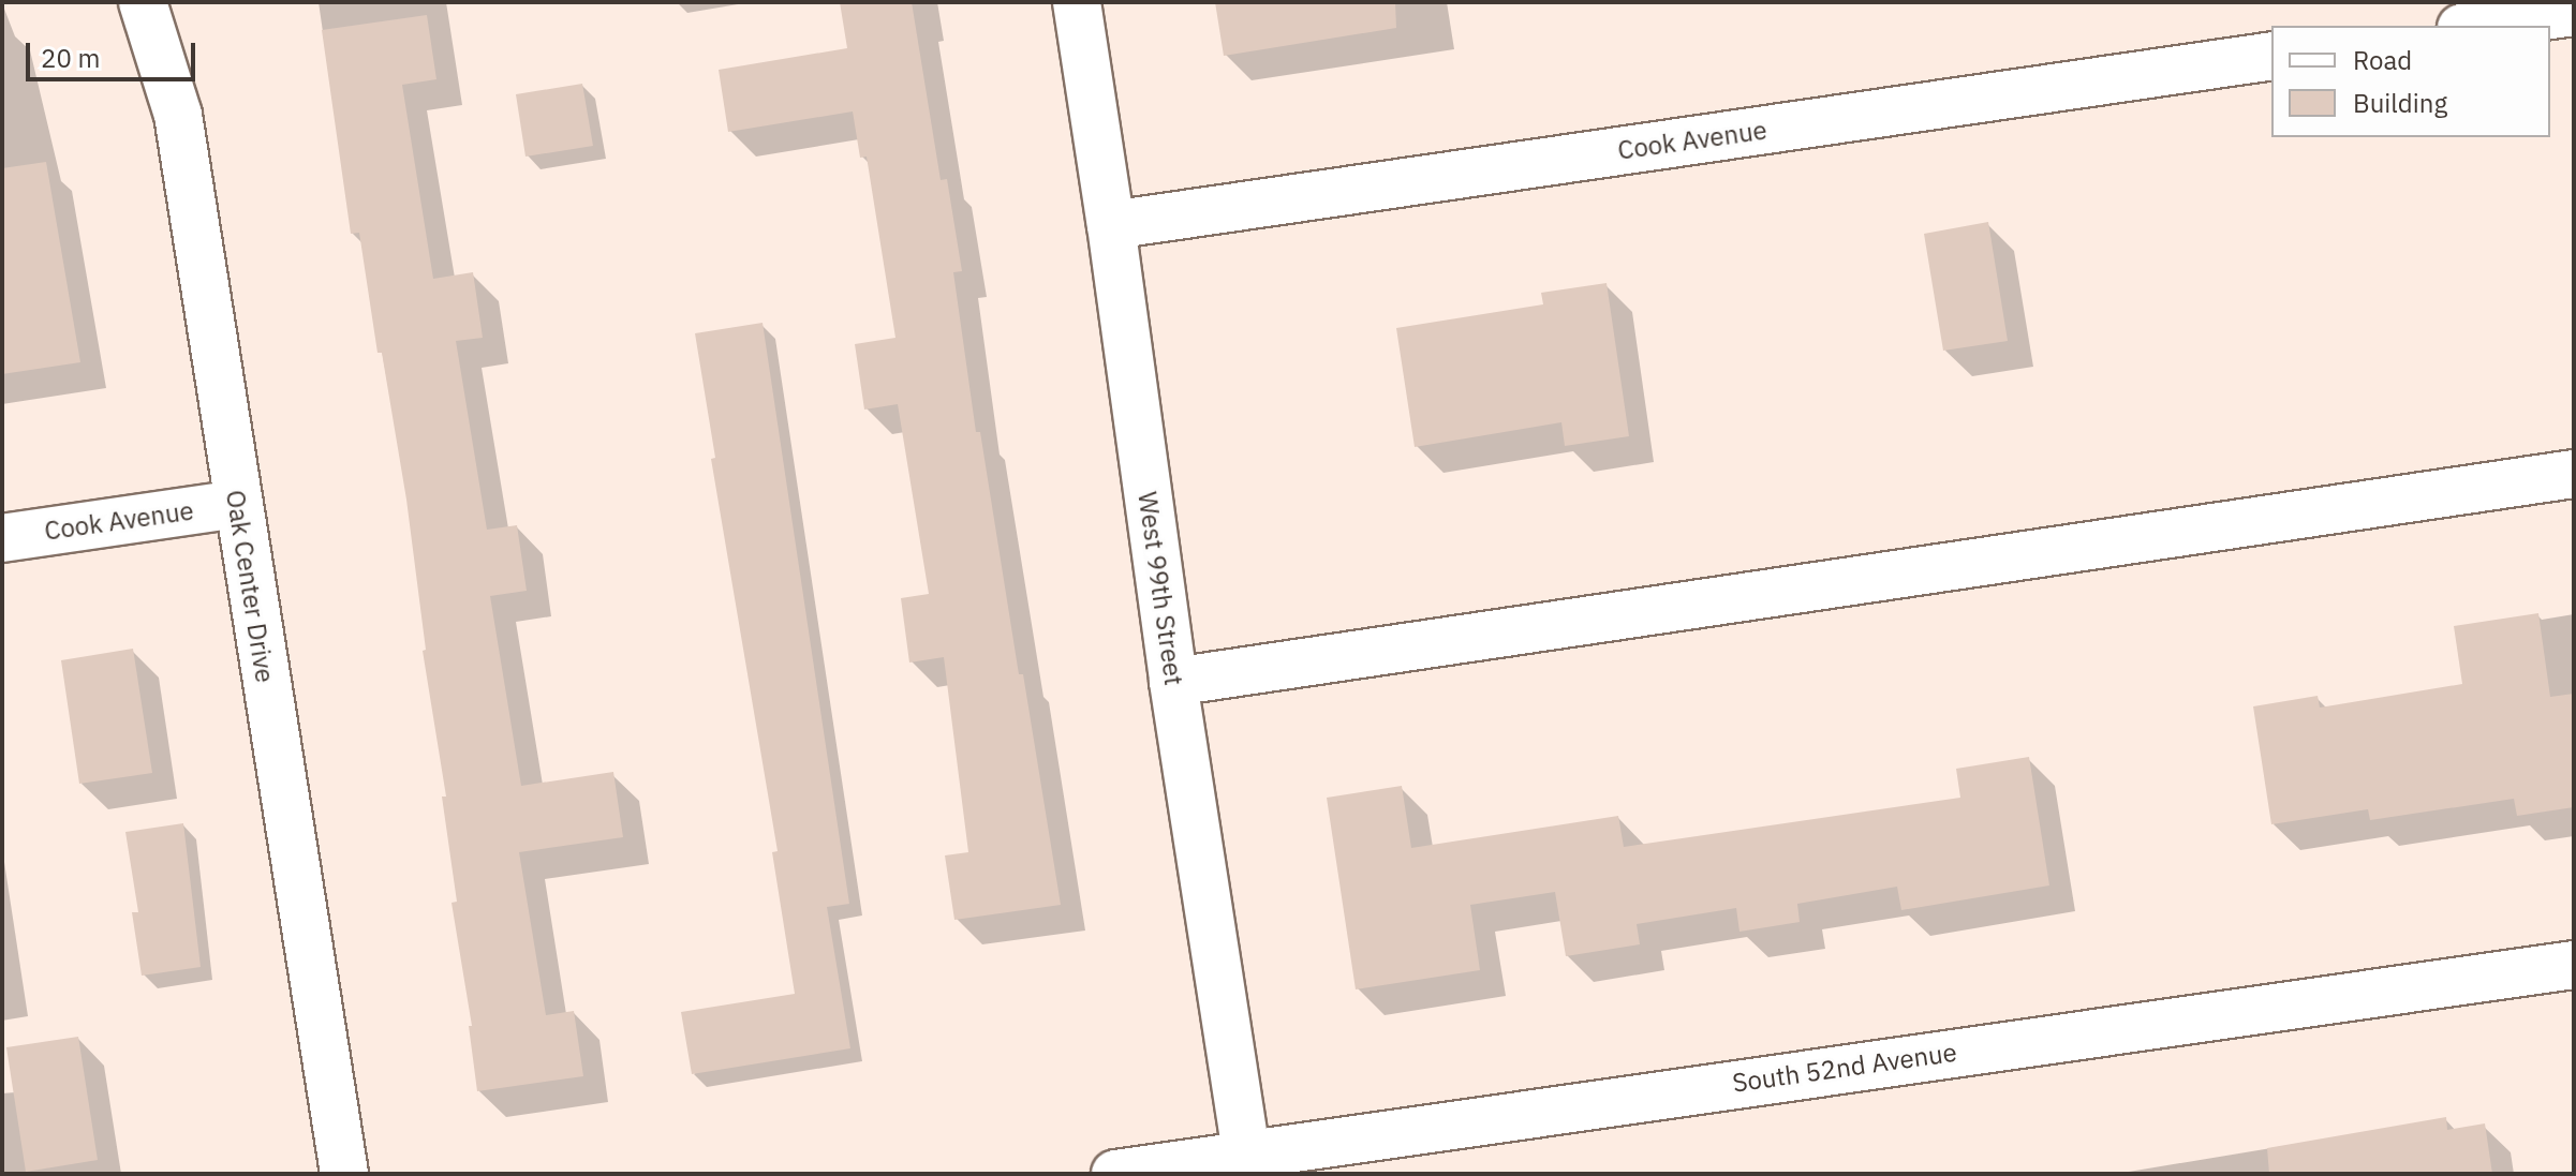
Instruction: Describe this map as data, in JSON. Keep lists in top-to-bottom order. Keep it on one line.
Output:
{"streets":{"street":["Cook Avenue","Oak Center Drive","West 99th Street","South 52nd Avenue"]},"crossings":[["Cook Avenue","Oak Center Drive"],["Cook Avenue","West 99th Street"],["West 99th Street","South 52nd Avenue"]],"legend":["Road","Building"],"scale_bar":"20 m"}
